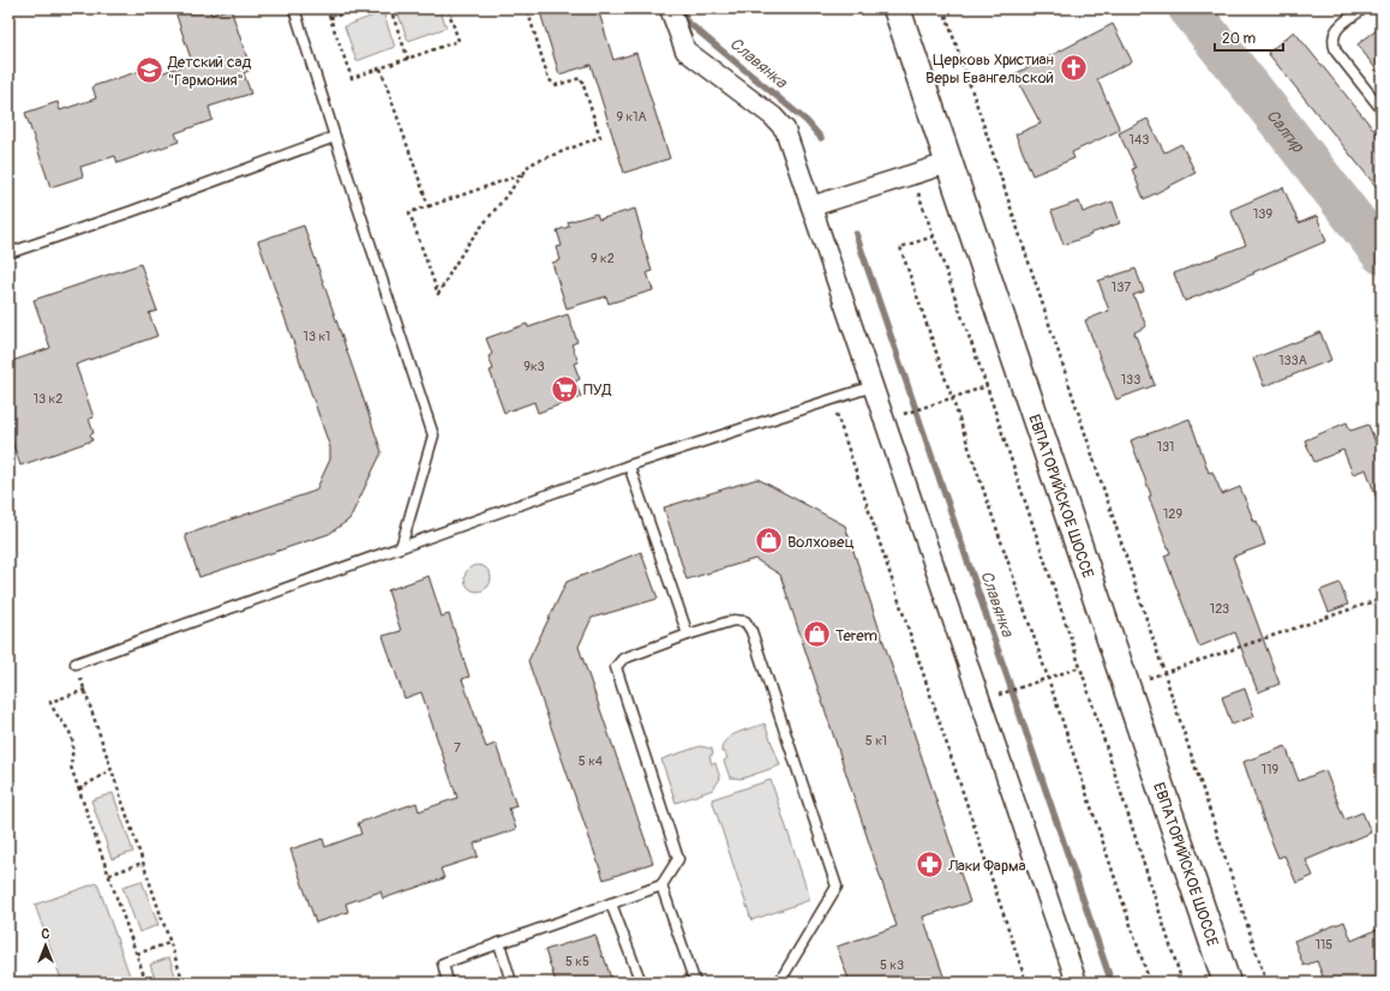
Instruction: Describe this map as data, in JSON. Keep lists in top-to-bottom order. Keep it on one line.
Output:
{"streets":{"main road":["ЕВПАТОРИЙСКОЕ ШОССЕ"]},"water":["Славянка","Салгир"],"places":{"church":["Церковь Христиан Веры Евангельской"],"school or university":["Детский сад \"Гармония\""],"supermarket":["ПУД"],"shop":["Волховец","Terem"],"pharmacy":["Лаки Фарма"]},"house_numbers":["9 к1А","143","139","9 к2","137","13 к1","133А","9к3","133","13 к2","131","129","123","5 к1","7","5 к4","119","115","5 к5","5 к3"],"scale_bar":"20 m","north":"top"}
